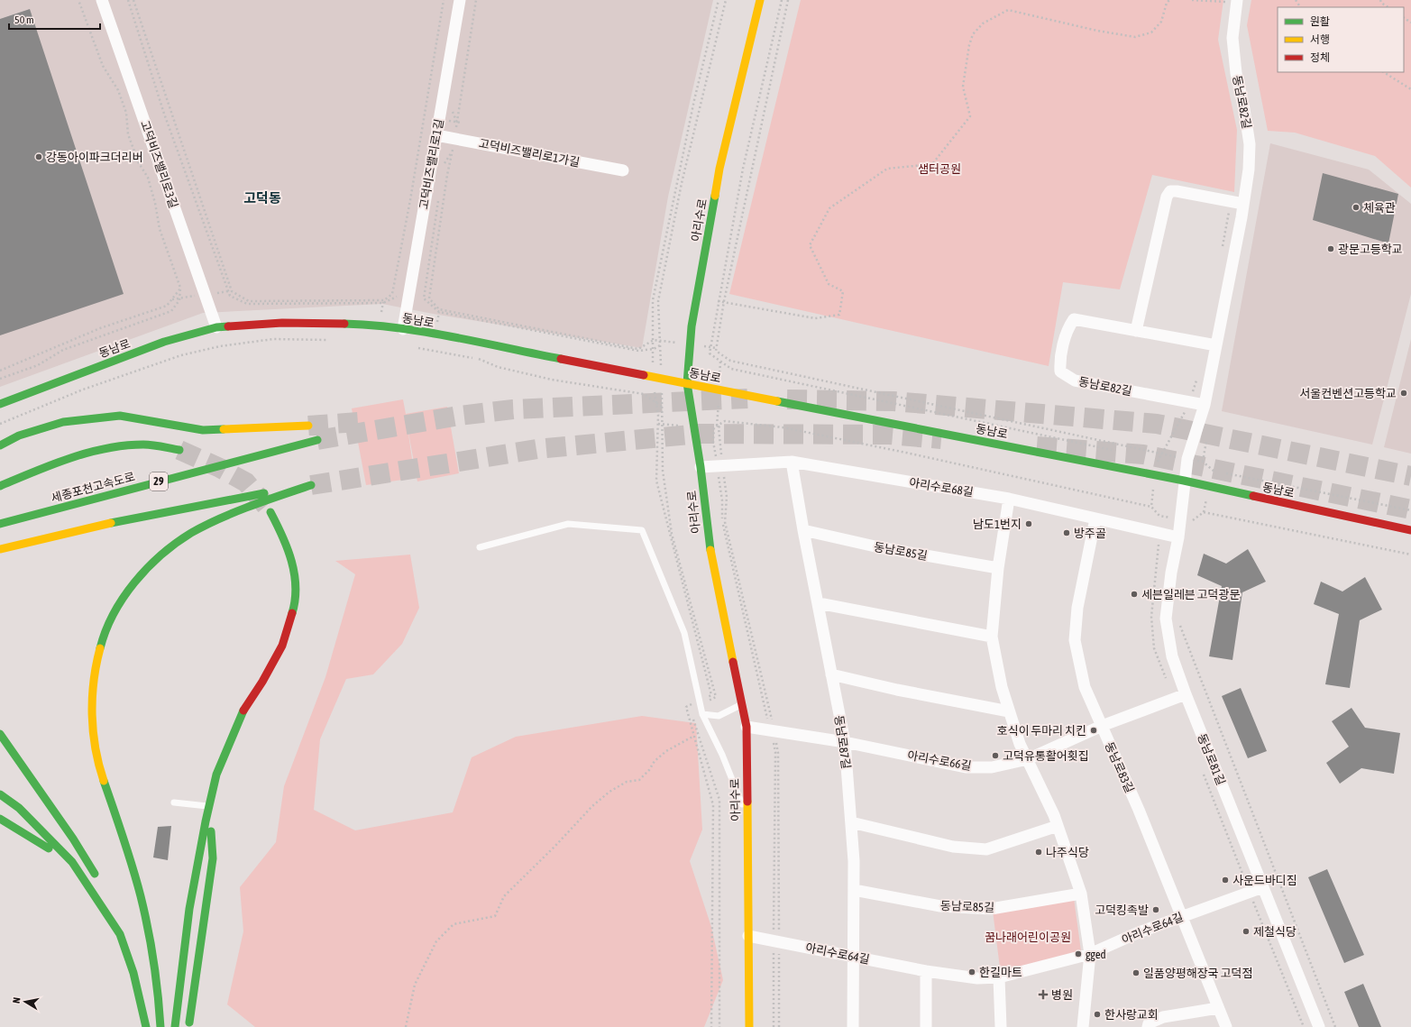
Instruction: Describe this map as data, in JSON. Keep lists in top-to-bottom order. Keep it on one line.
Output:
{"streets":{"main road":["아리수로","동남로","29","세종포천고속도로"],"street":["동남로82길","고덕비즈밸리로1가길","고덕비즈밸리로3길","고덕비즈밸리로1길","아리수로68길","동남로85길","동남로87길","동남로81길","아리수로66길","동남로83길","아리수로64길"]},"crossings":[["동남로82길","동남로"],["동남로82길","동남로81길"],["고덕비즈밸리로1가길","고덕비즈밸리로1길"],["고덕비즈밸리로3길","동남로"],["고덕비즈밸리로1길","동남로"],["아리수로","동남로"],["아리수로","아리수로68길"],["아리수로","아리수로66길"],["아리수로","아리수로64길"],["동남로","동남로81길"],["아리수로68길","동남로87길"],["아리수로68길","동남로81길"],["아리수로68길","동남로83길"],["동남로85길","동남로87길"],["동남로87길","아리수로66길"],["동남로87길","아리수로64길"],["동남로81길","아리수로66길"],["동남로81길","아리수로64길"],["아리수로66길","동남로83길"],["동남로83길","아리수로64길"]],"districts":["고덕동"],"parks":["샘터공원","꿈나래어린이공원"],"places":{"other":["강동아이파크더리버","체육관","광문고등학교","서울컨벤션고등학교","남도1번지","방주골","세븐일레븐 고덕광문","호식이 두마리 치킨","고덕유통활어횟집","나주식당","사운드바디짐","고덕킹족발","제철식당","gged","한길마트","일품양평해장국 고덕점","한사랑교회"],"health":["병원"]},"legend":["원활","서행","정체"],"scale_bar":"50 m","north":"left"}
